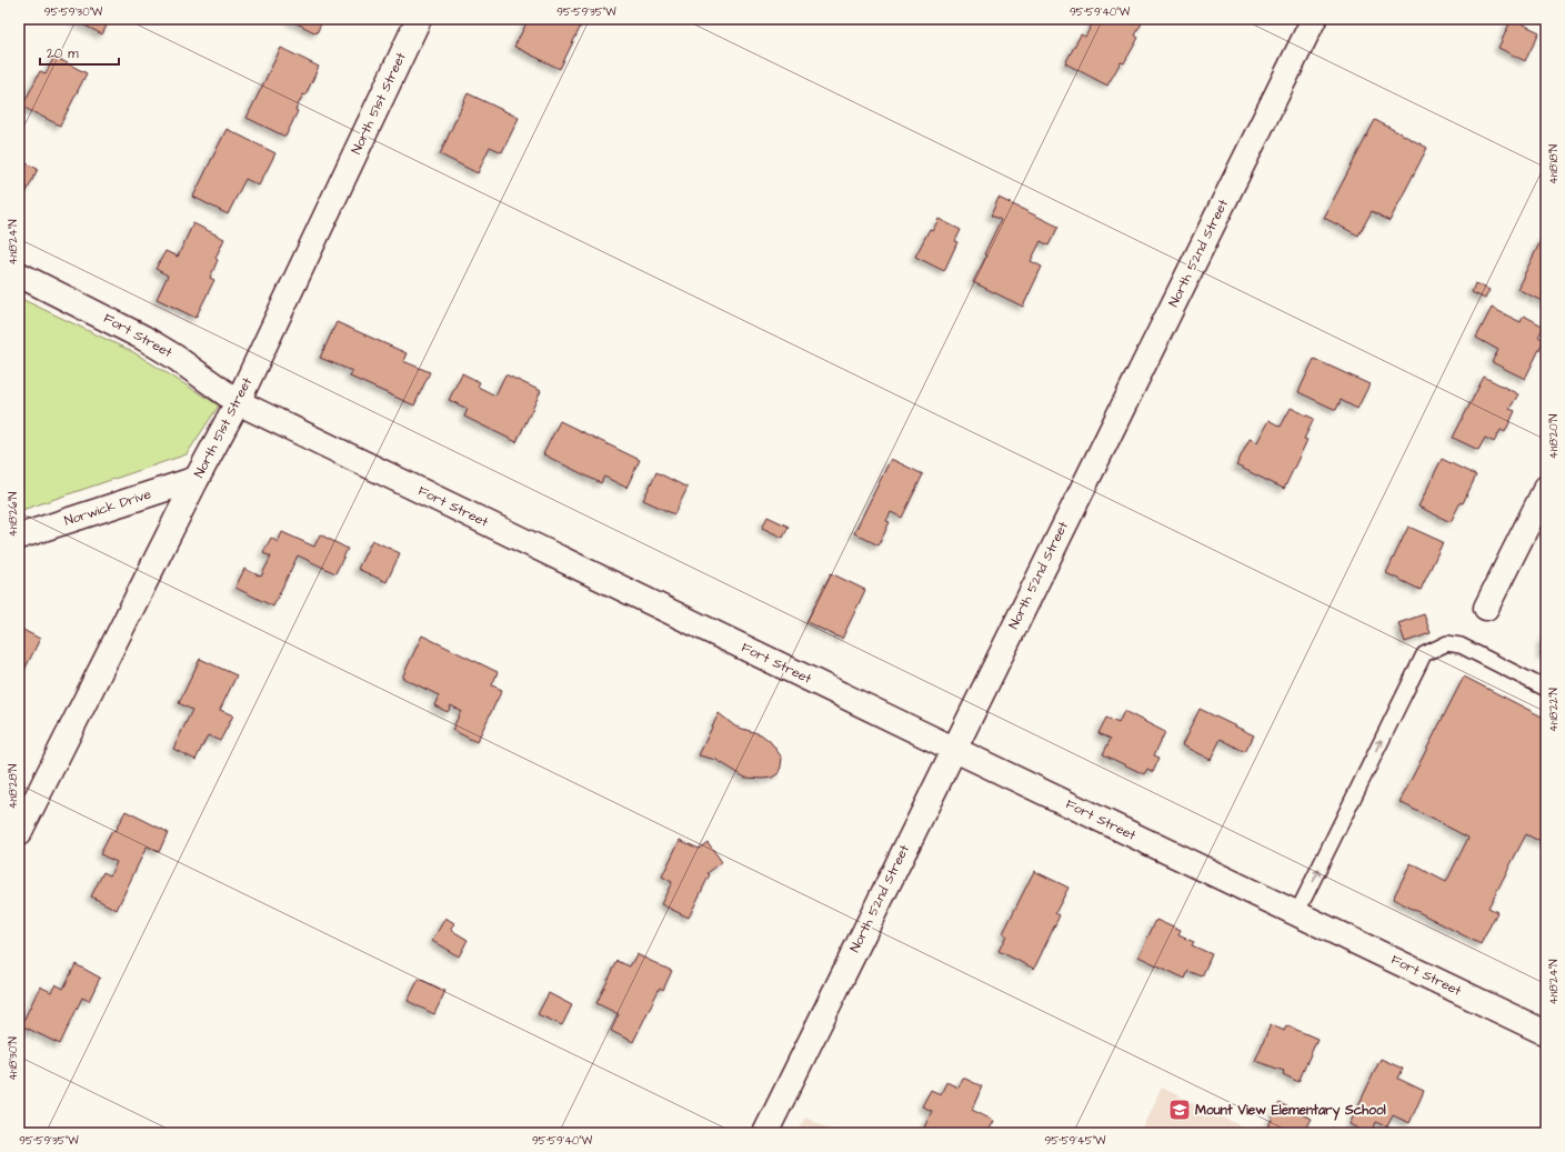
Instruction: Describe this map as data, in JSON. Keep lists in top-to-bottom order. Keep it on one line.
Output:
{"streets":{"street":["North 51st Street","North 52nd Street","Fort Street","Norwick Drive"]},"crossings":[["North 51st Street","Fort Street"],["North 51st Street","Norwick Drive"],["North 52nd Street","Fort Street"]],"places":{"school or university":["Mount View Elementary School"]},"scale_bar":"20 m","coordinates":["95°59'30\"W","95°59'35\"W","95°59'40\"W","41°18'18\"N","41°18'24\"N","41°18'20\"N","41°18'26\"N","41°18'22\"N","41°18'28\"N","41°18'30\"N","95°59'45\"W"]}
